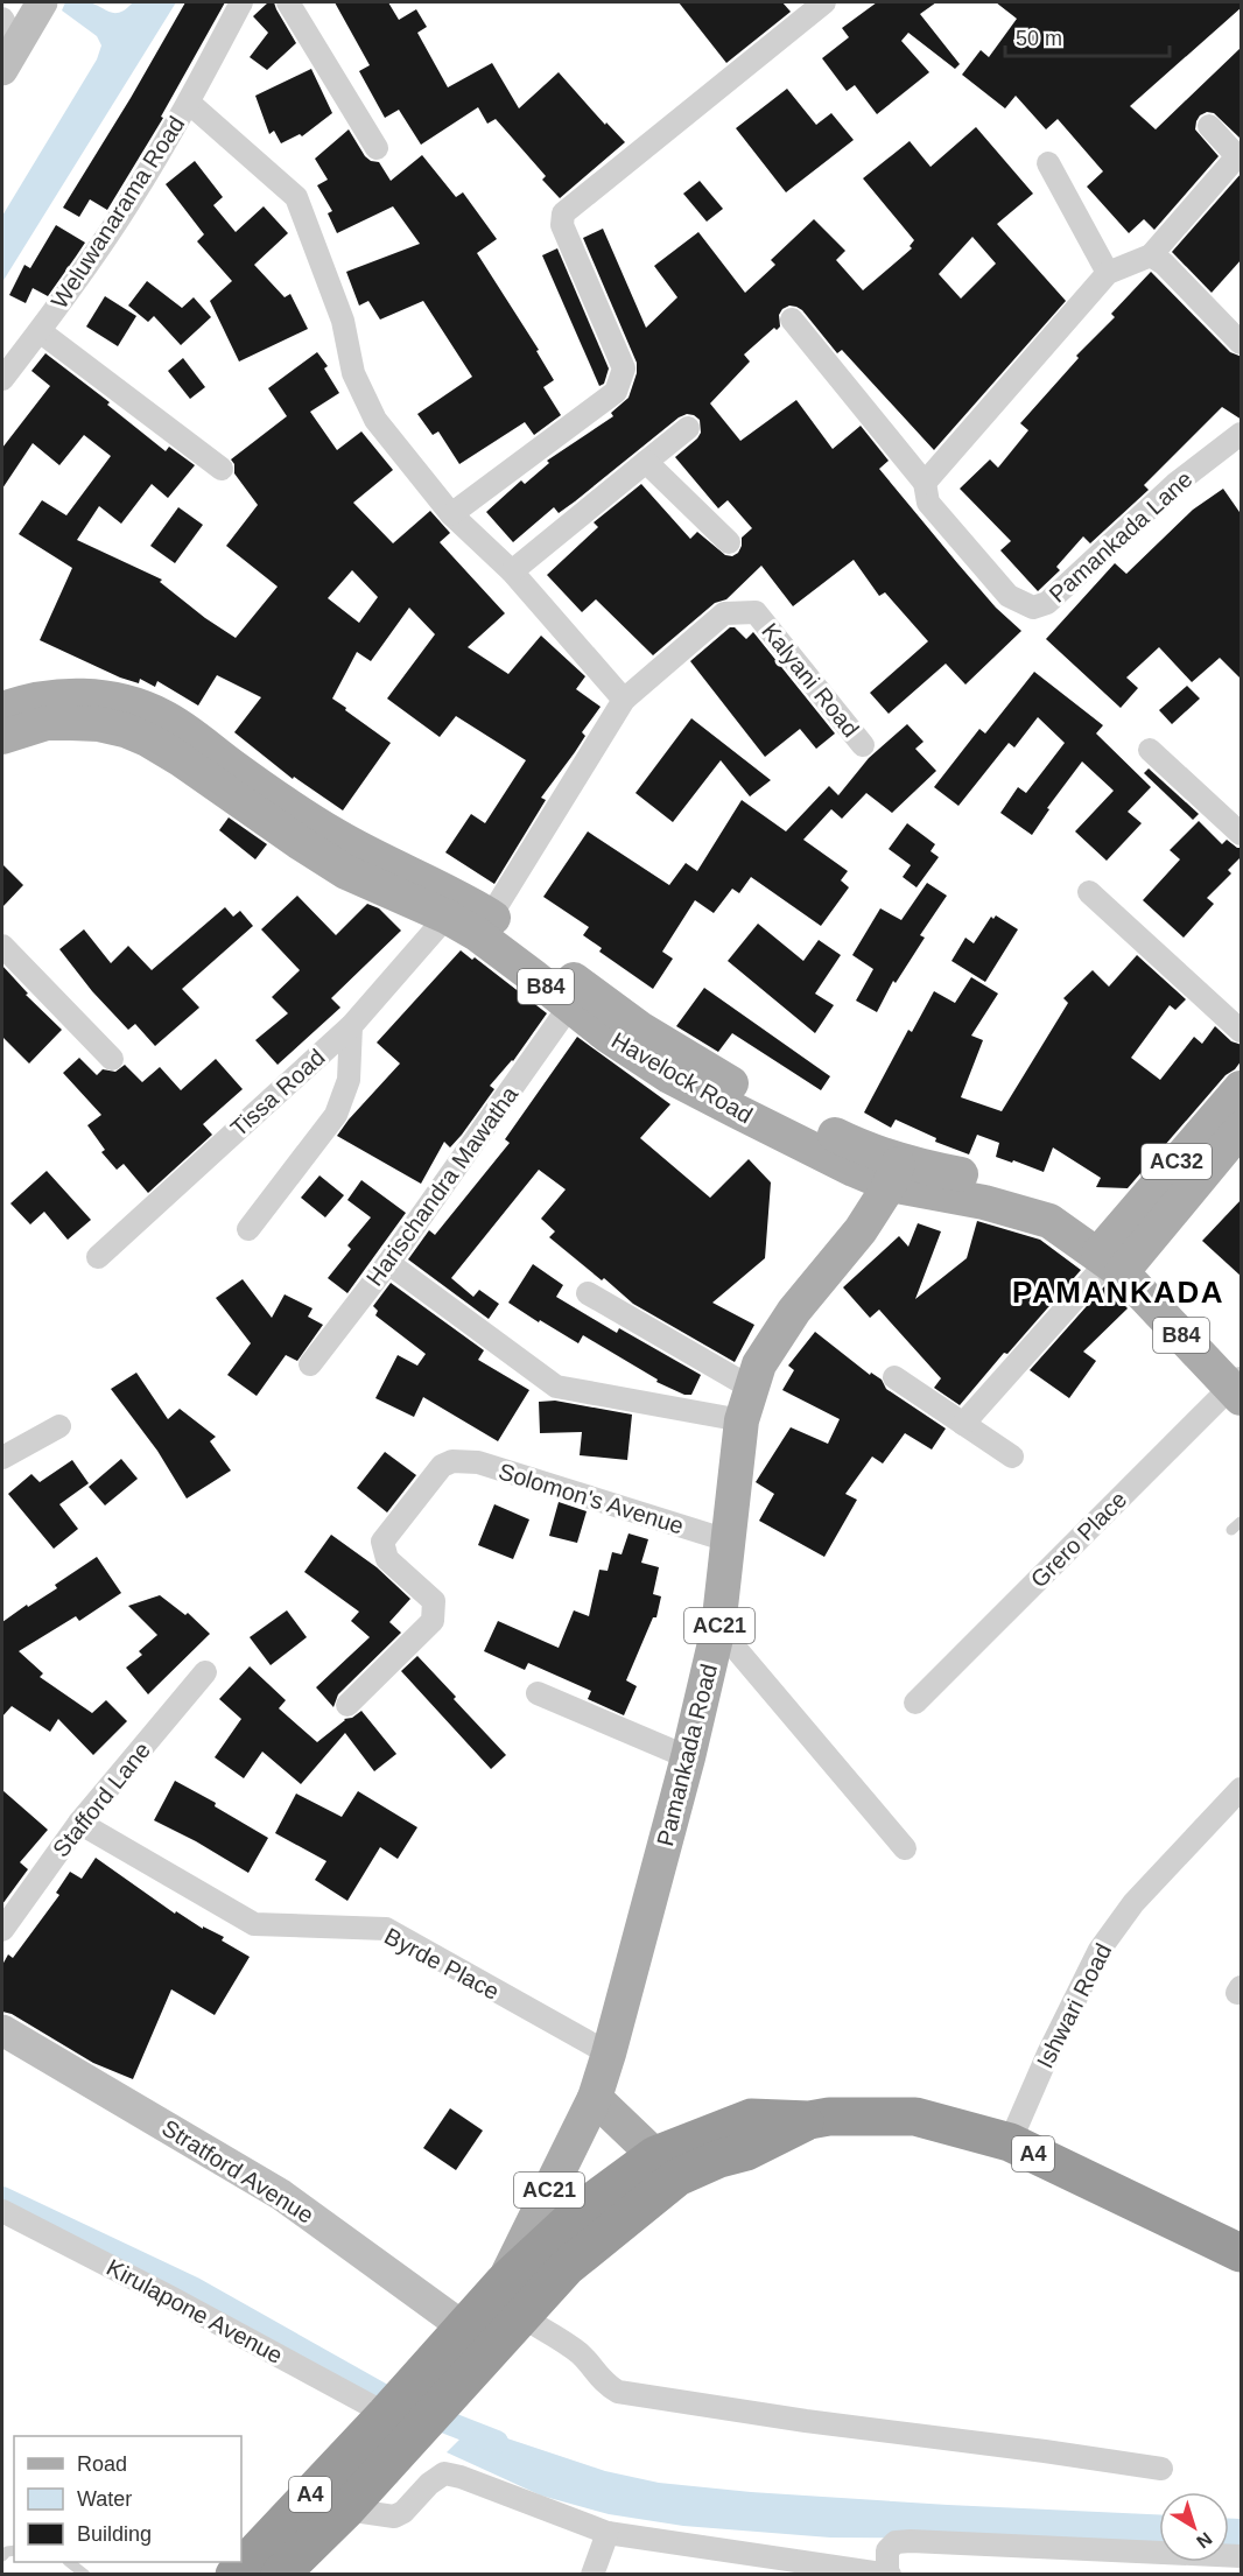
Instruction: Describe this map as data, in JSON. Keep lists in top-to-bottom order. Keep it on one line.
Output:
{"streets":{"highway":["A4"],"main road":["B84","Havelock Road","AC32","AC21","Pamankada Road","Stratford Avenue"],"street":["Weluwanarama Road","Pamankada Lane","Kalyani Road","Tissa Road","Harischandra Mawatha","Solomon's Avenue","Grero Place","Stafford Lane","Byrde Place","Ishwari Road","Kirulapone Avenue"]},"crossings":[["Havelock Road","Tissa Road"],["Havelock Road","AC32"],["Havelock Road","Harischandra Mawatha"],["Havelock Road","Grero Place"],["Havelock Road","Pamankada Road"],["Solomon's Avenue","Pamankada Road"],["Pamankada Road","Byrde Place"],["Pamankada Road","A4"],["Stafford Lane","Byrde Place"],["Ishwari Road","A4"],["A4","Stratford Avenue"],["A4","Kirulapone Avenue"]],"districts":["PAMANKADA"],"legend":["Road","Water","Building"],"scale_bar":"50 m","north":"bottom right"}
